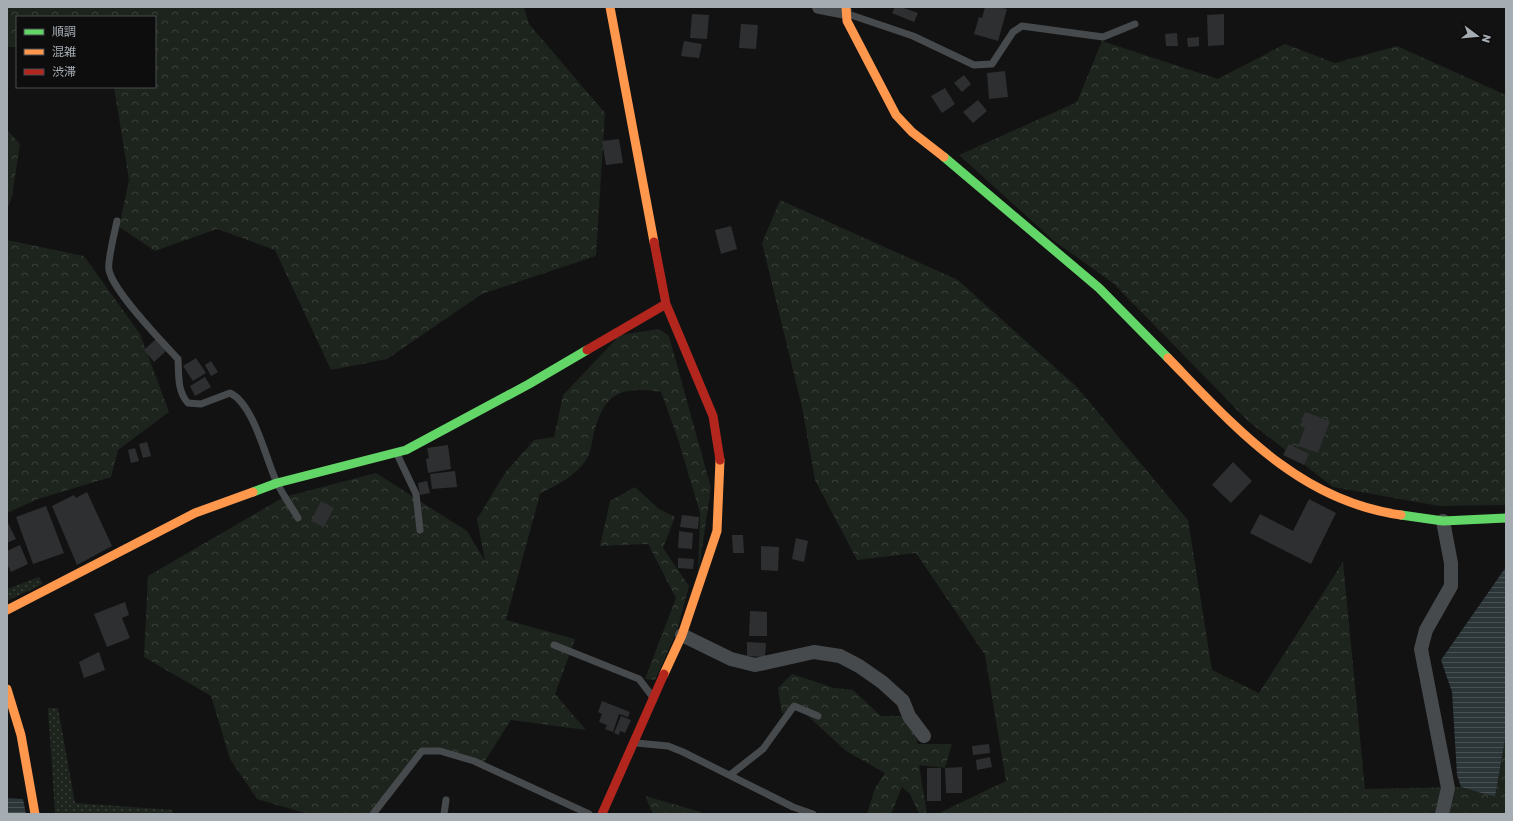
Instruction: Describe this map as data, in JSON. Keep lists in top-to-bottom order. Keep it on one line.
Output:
{"legend":["順調","混雑","渋滞"],"north":"right"}
